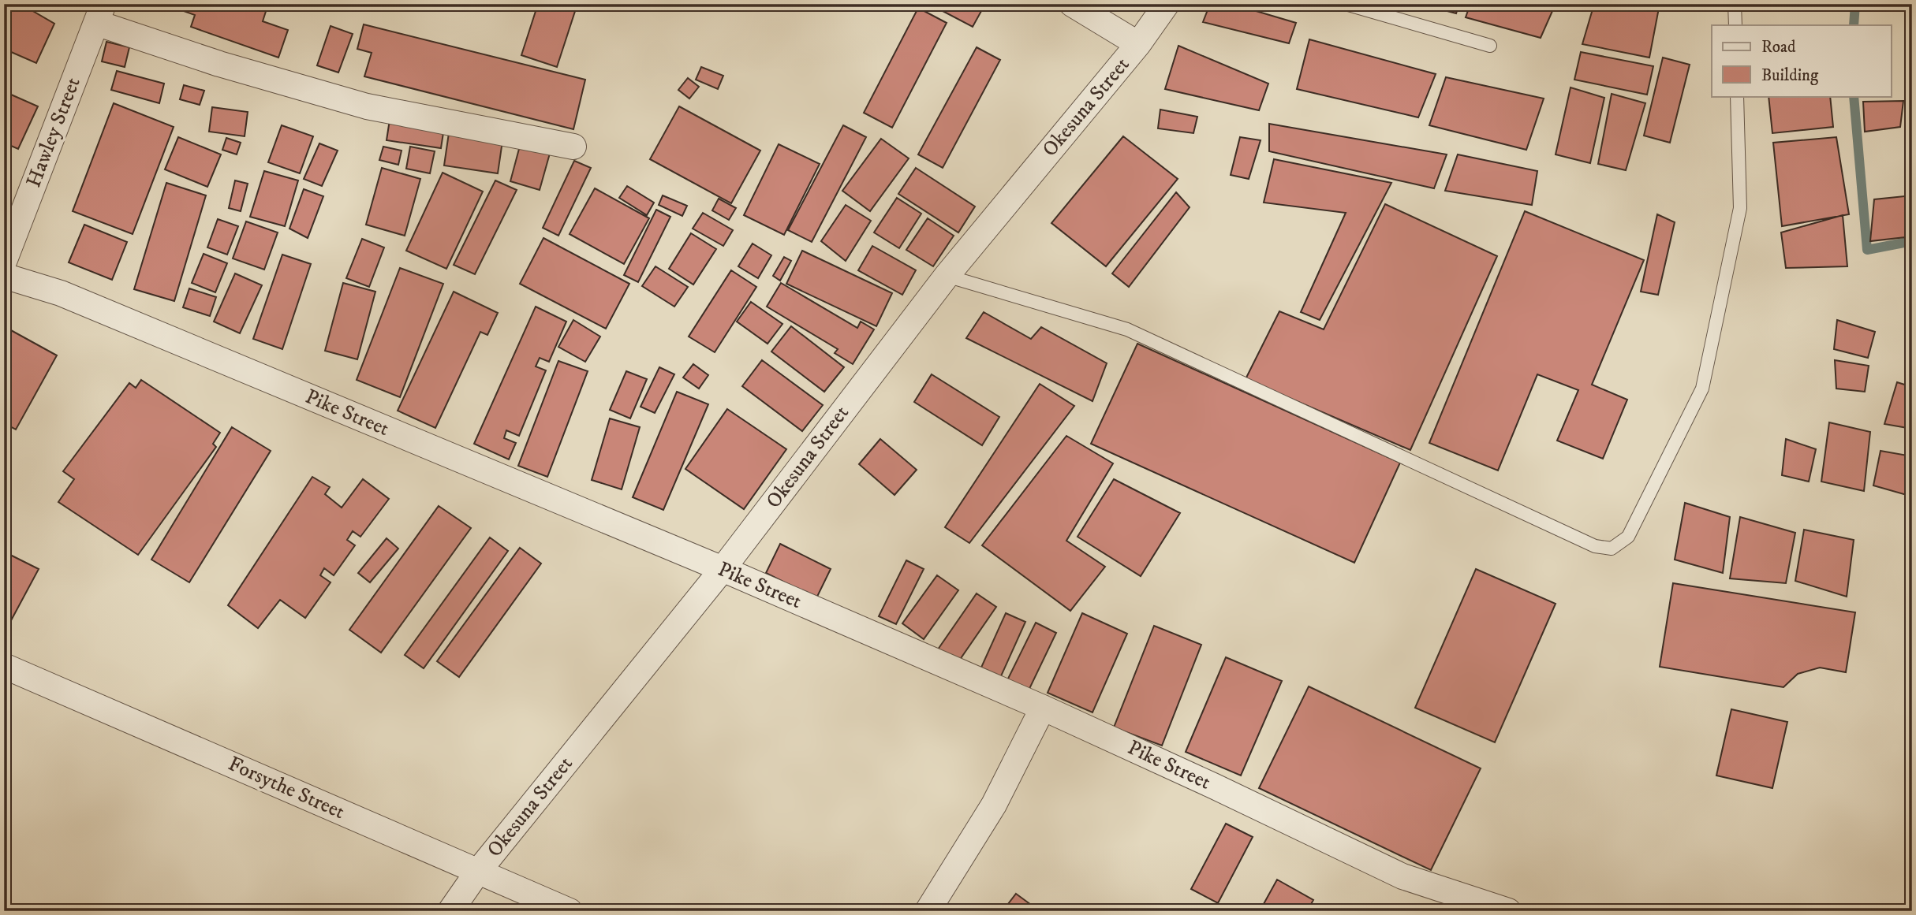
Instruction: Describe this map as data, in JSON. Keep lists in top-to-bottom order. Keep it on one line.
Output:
{"streets":{"street":["Okesuna Street","Hawley Street","Pike Street","Forsythe Street"]},"crossings":[["Okesuna Street","Pike Street"],["Okesuna Street","Forsythe Street"]],"legend":["Road","Building"]}
